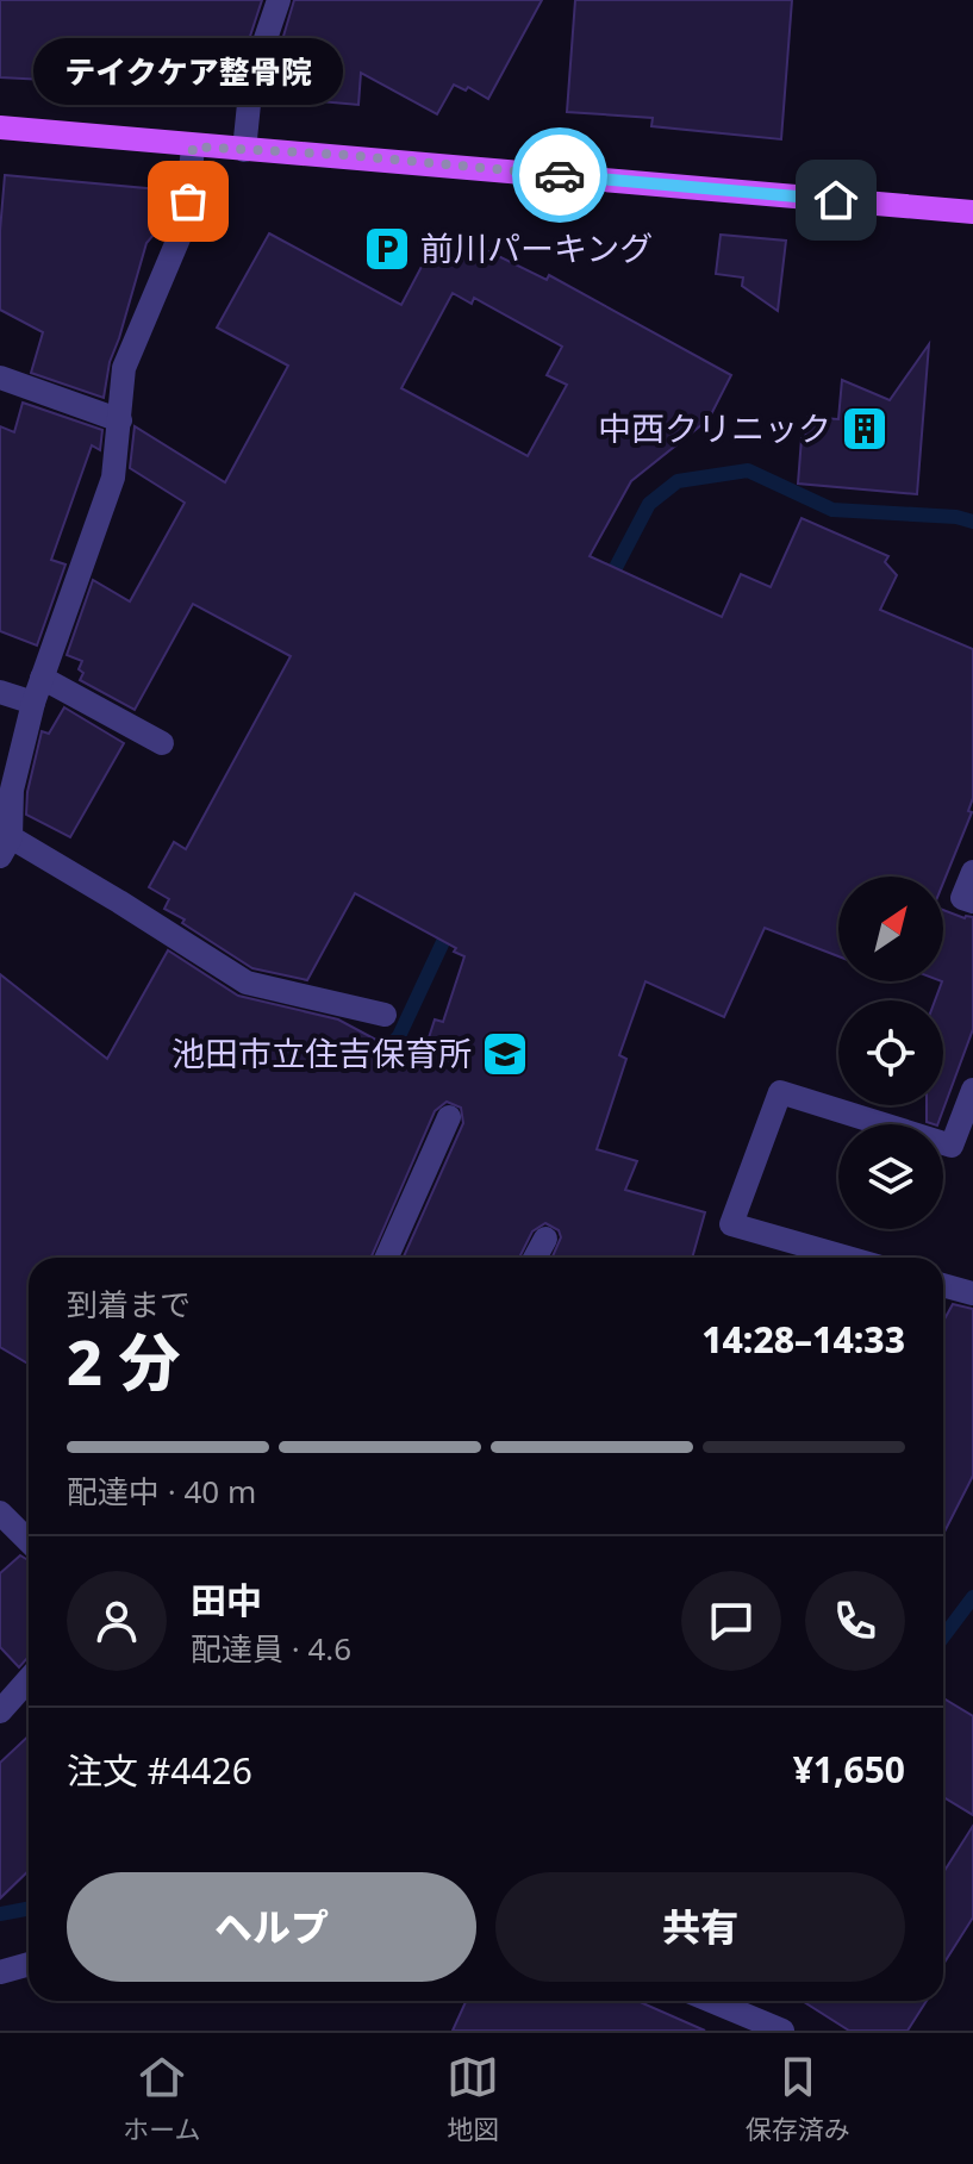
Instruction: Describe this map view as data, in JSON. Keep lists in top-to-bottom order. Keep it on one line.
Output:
{"places":{"other":["テイクケア整骨院"],"parking":["前川パーキング"],"building":["中西クリニック"],"school or university":["池田市立住吉保育所"]},"north":"top right","page":{"bubble":"テイクケア整骨院","heading":["2 分","到着まで","14:28–14:33"],"panel":["田中","配達員 · 4.6","注文 #4426","¥1,650"],"bar":"配達中 · 40 m","buttons":["ヘルプ","共有"],"tabs":["ホーム","地図","保存済み"]}}
